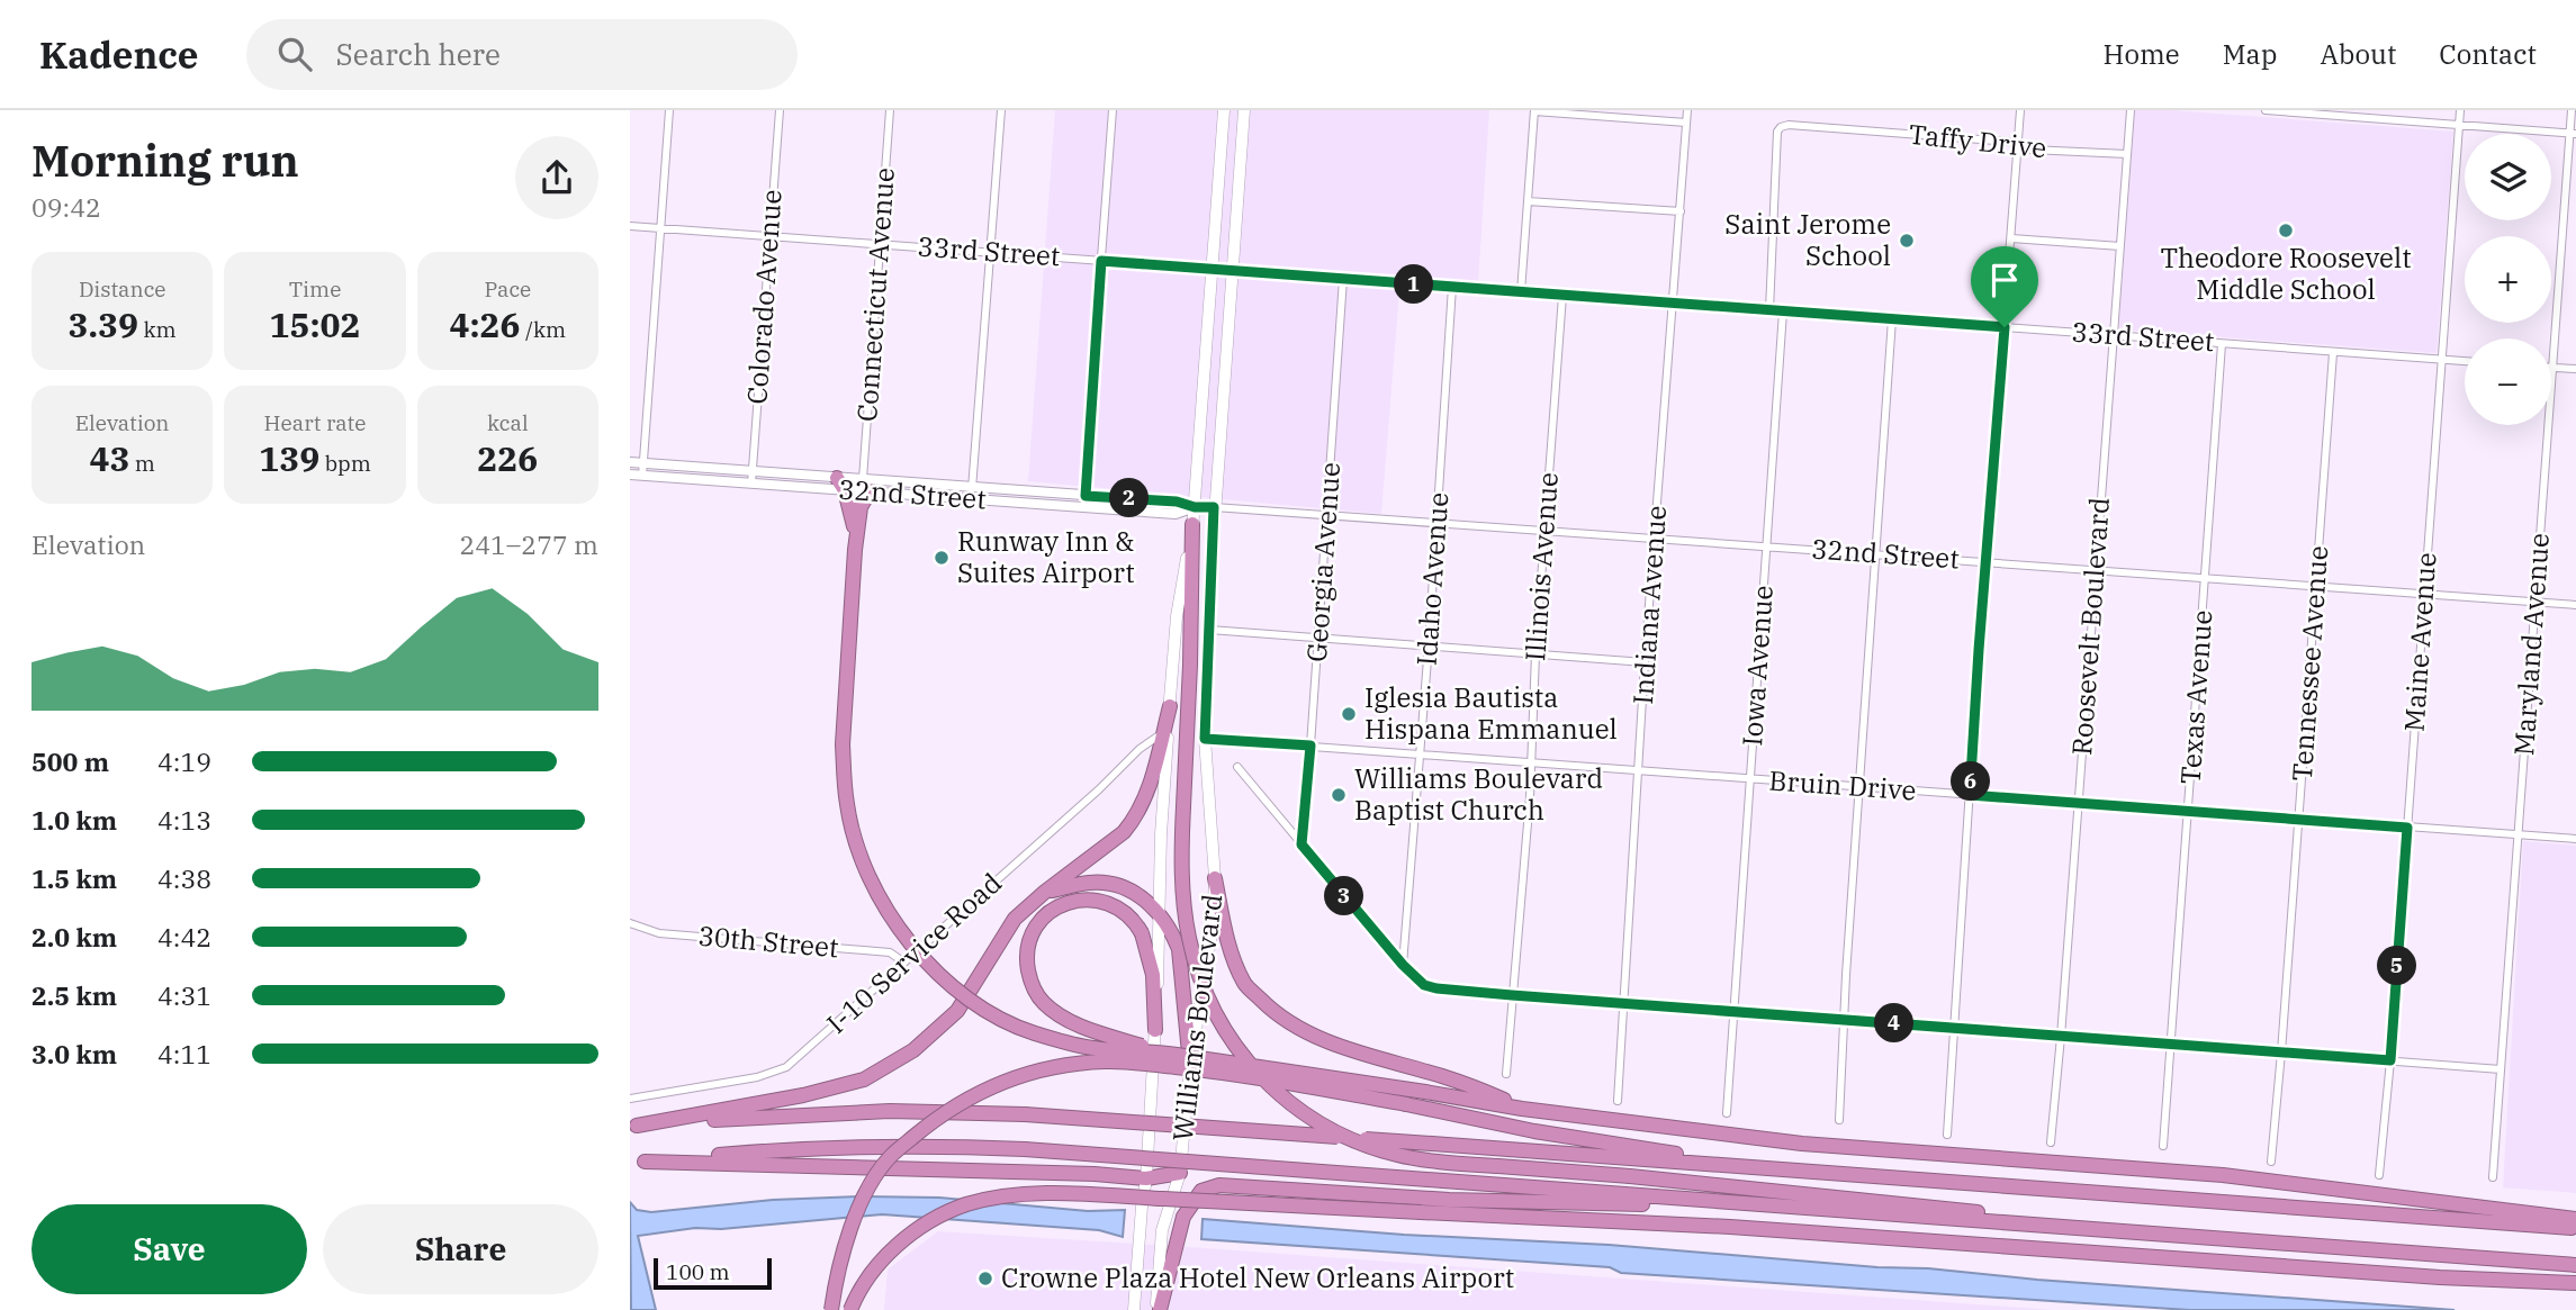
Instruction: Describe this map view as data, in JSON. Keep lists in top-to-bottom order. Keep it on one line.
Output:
{"streets":{"main road":["Williams Boulevard"],"street":["Taffy Drive","33rd Street","Connecticut Avenue","Colorado Avenue","32nd Street","Georgia Avenue","Illinois Avenue","Idaho Avenue","Indiana Avenue","Roosevelt Boulevard","Maine Avenue","Maryland Avenue","Tennessee Avenue","Iowa Avenue","Texas Avenue","Bruin Drive","30th Street","I-10 Service Road"]},"crossings":[["Taffy Drive","33rd Street"],["Taffy Drive","Roosevelt Boulevard"],["33rd Street","Connecticut Avenue"],["33rd Street","Colorado Avenue"],["33rd Street","Georgia Avenue"],["33rd Street","Illinois Avenue"],["33rd Street","Idaho Avenue"],["33rd Street","Indiana Avenue"],["33rd Street","Roosevelt Boulevard"],["33rd Street","Maine Avenue"],["33rd Street","Tennessee Avenue"],["33rd Street","Iowa Avenue"],["33rd Street","Texas Avenue"],["33rd Street","Williams Boulevard"],["Connecticut Avenue","32nd Street"],["Colorado Avenue","32nd Street"],["32nd Street","Georgia Avenue"],["32nd Street","Illinois Avenue"],["32nd Street","Idaho Avenue"],["32nd Street","Indiana Avenue"],["32nd Street","Roosevelt Boulevard"],["32nd Street","Maine Avenue"],["32nd Street","Maryland Avenue"],["32nd Street","Tennessee Avenue"],["32nd Street","Iowa Avenue"],["32nd Street","Texas Avenue"],["32nd Street","Williams Boulevard"],["Georgia Avenue","Bruin Drive"],["Illinois Avenue","Bruin Drive"],["Idaho Avenue","Bruin Drive"],["Indiana Avenue","Bruin Drive"],["Roosevelt Boulevard","Bruin Drive"],["Maine Avenue","Bruin Drive"],["Maryland Avenue","Bruin Drive"],["Tennessee Avenue","Bruin Drive"],["Iowa Avenue","Bruin Drive"],["Texas Avenue","Bruin Drive"],["Bruin Drive","Williams Boulevard"],["30th Street","I-10 Service Road"]],"places":["Theodore Roosevelt Middle School","Saint Jerome School","Runway Inn & Suites Airport","Iglesia Bautista Hispana Emmanuel","Williams Boulevard Baptist Church","Crowne Plaza Hotel New Orleans Airport"],"scale_bar":"100 m","page":{"header":"Kadence","search":"Search here","nav":["Home","Map","About","Contact"],"heading":["Morning run","09:42"],"map_buttons":["+","−"],"stats":[["Distance","3.39 km"],["Time","15:02"],["Pace","4:26 /km"],["Elevation","43 m"],["Heart rate","139 bpm"],["kcal","226"]],"pins":["1","2","6","3","5","4"],"chart":["Elevation","241–277 m"],"list":[{"name":"500 m","note":"4:19"},{"name":"1.0 km","note":"4:13"},{"name":"1.5 km","note":"4:38"},{"name":"2.0 km","note":"4:42"},{"name":"2.5 km","note":"4:31"},{"name":"3.0 km","note":"4:11"}],"buttons":["Save","Share"],"scale":"100 m"}}
